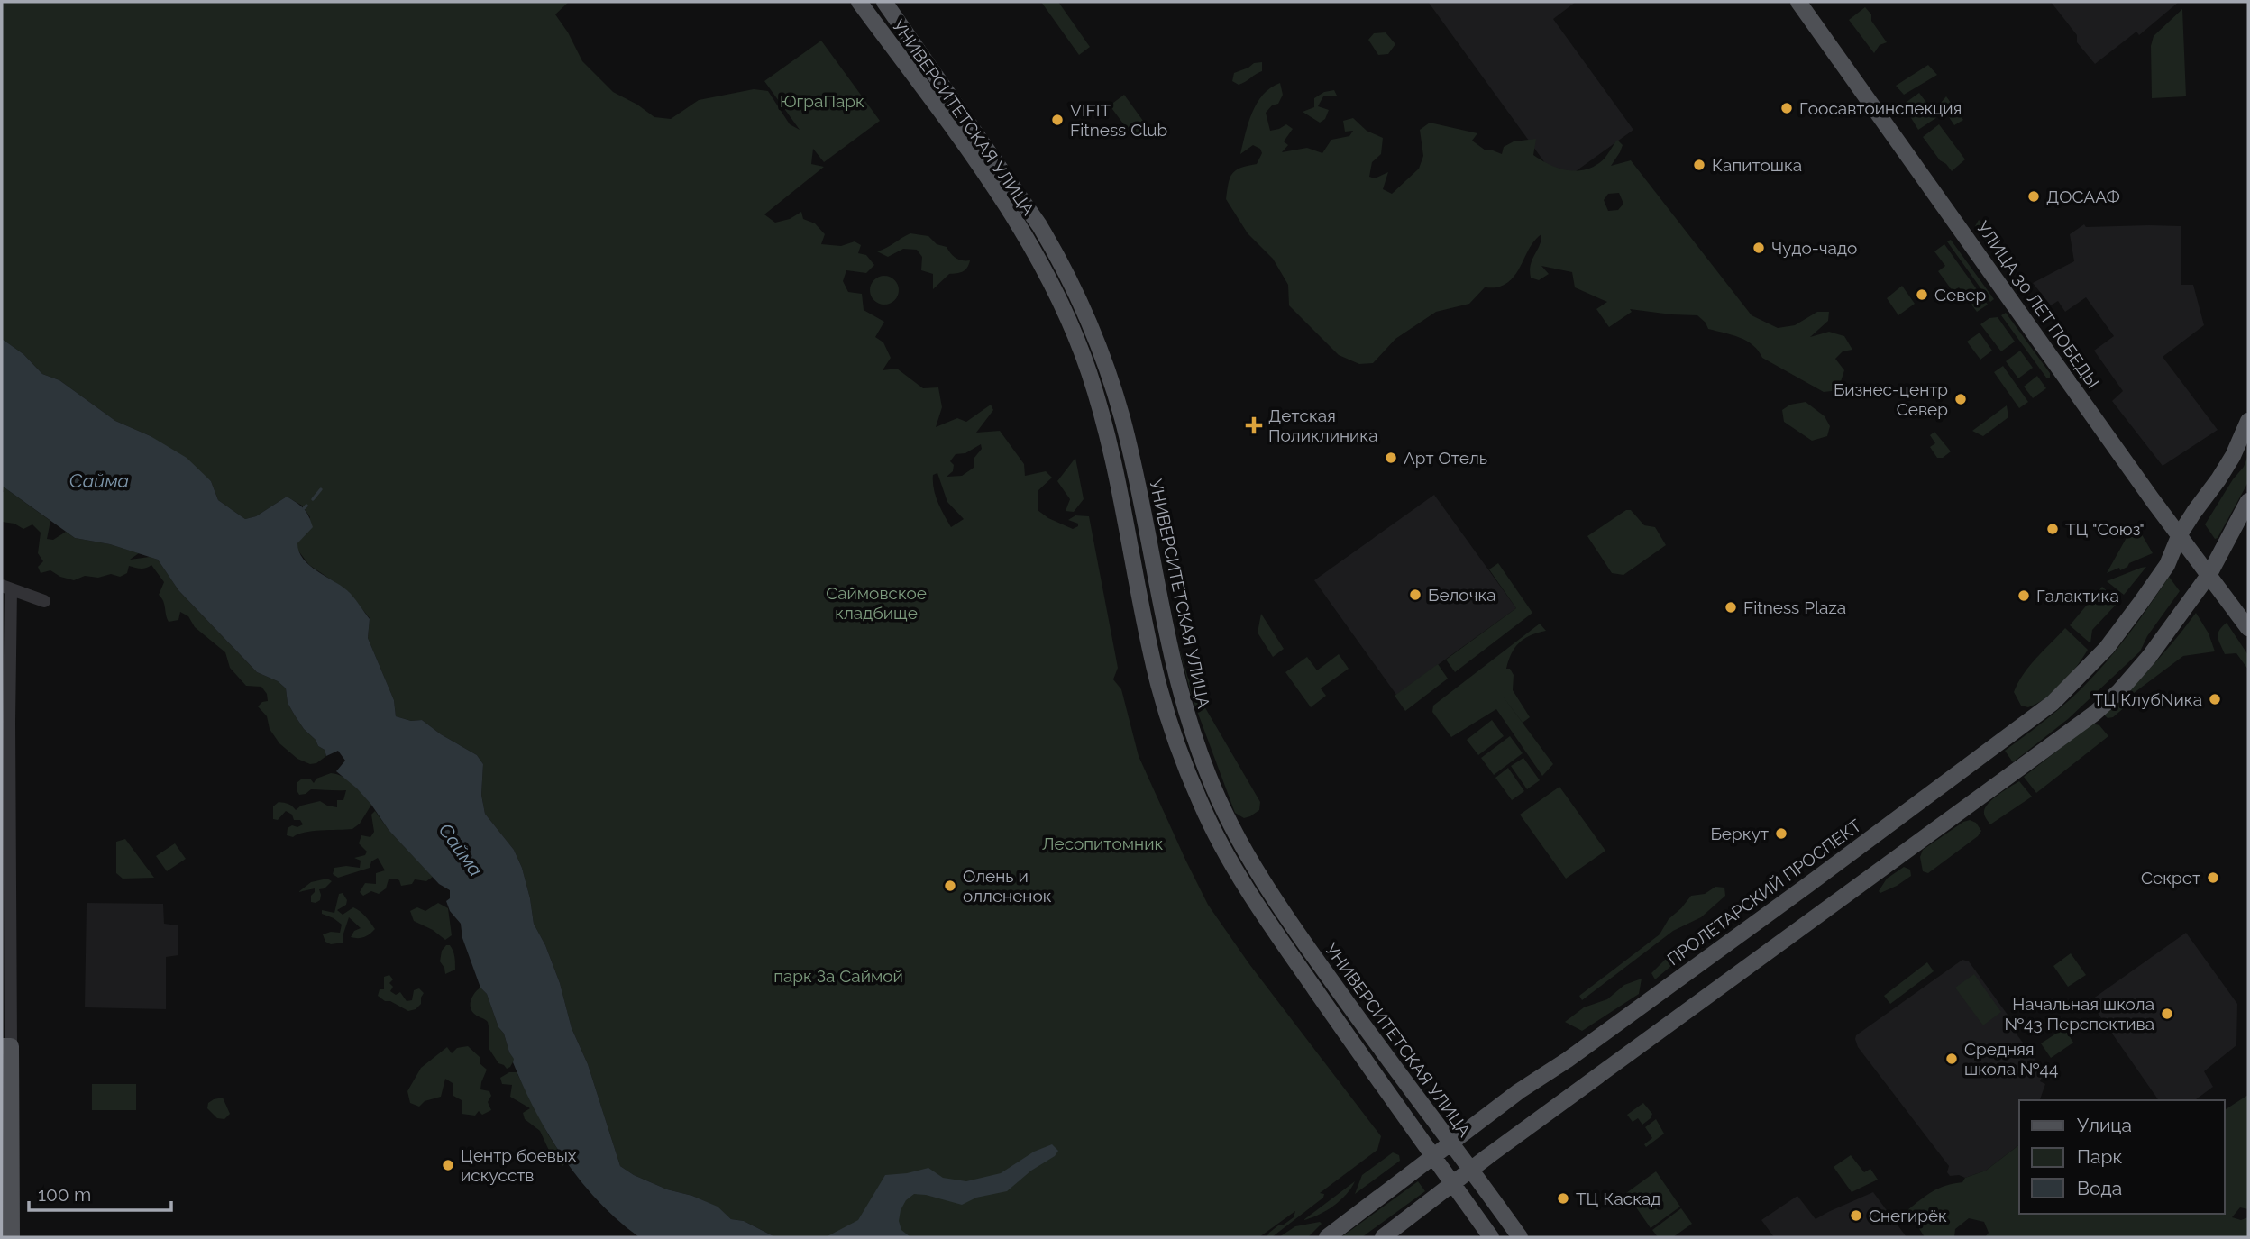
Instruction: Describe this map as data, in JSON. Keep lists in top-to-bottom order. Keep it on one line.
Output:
{"streets":{"main road":["УНИВЕРСИТЕТСКАЯ УЛИЦА","УЛИЦА 30 ЛЕТ ПОБЕДЫ","ПРОЛЕТАРСКИЙ ПРОСПЕКТ"]},"crossings":[["УНИВЕРСИТЕТСКАЯ УЛИЦА","ПРОЛЕТАРСКИЙ ПРОСПЕКТ"],["УЛИЦА 30 ЛЕТ ПОБЕДЫ","ПРОЛЕТАРСКИЙ ПРОСПЕКТ"]],"water":["Сайма"],"parks":["ЮграПарк","Саймовское кладбище","Лесопитомник","парк За Саймой"],"places":{"other":["Гоосавтоинспекция","VIFIT Fitness Club","Капитошка","ДОСААФ","Чудо-чадо","Север","Бизнес-центр Север","Арт Отель","ТЦ \"Союз\"","Белочка","Галактика","Fitness Plaza","ТЦ КлубNика","Беркут","Секрет","Олень и оллененок","Начальная школа №43 Перспектива","Средняя школа №44","Центр боевых искусств","ТЦ Каскад","Снегирёк"],"health":["Детская Поликлиника"]},"legend":["Улица","Парк","Вода"],"scale_bar":"100 m"}
